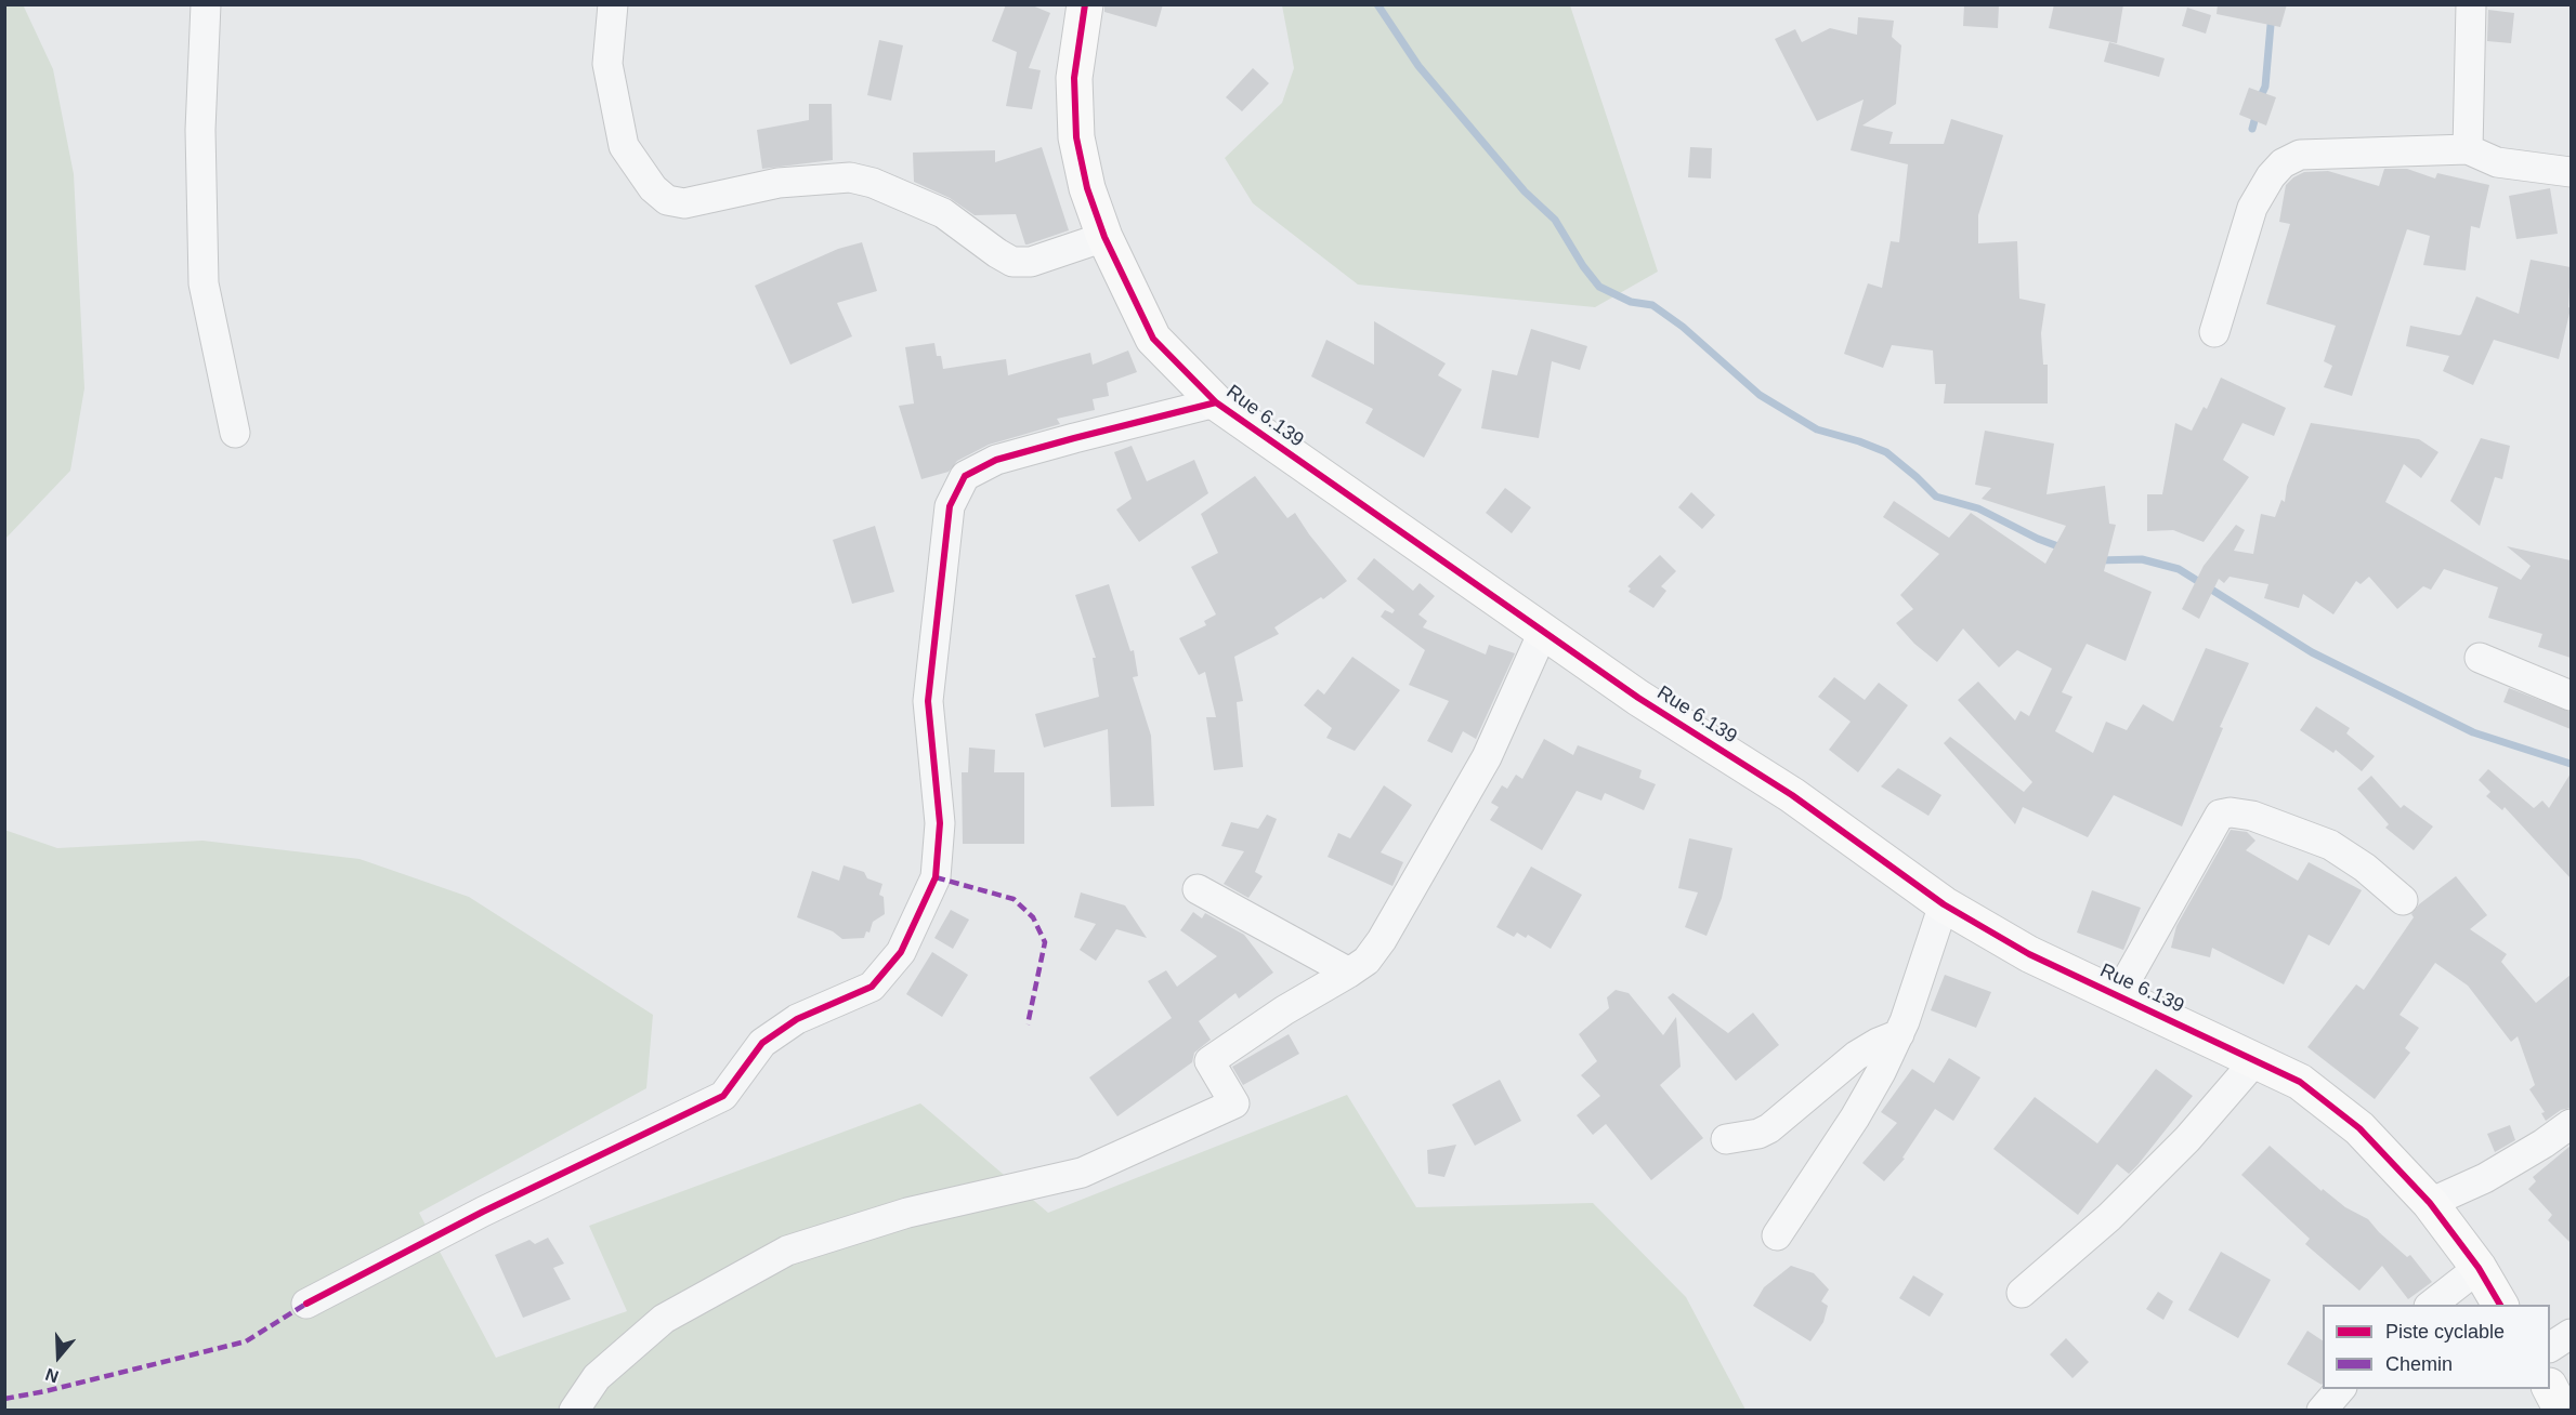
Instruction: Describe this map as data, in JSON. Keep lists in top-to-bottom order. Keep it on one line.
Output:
{"streets":{"street":["Rue 6.139"]},"legend":["Piste cyclable","Chemin"],"north":"bottom"}
